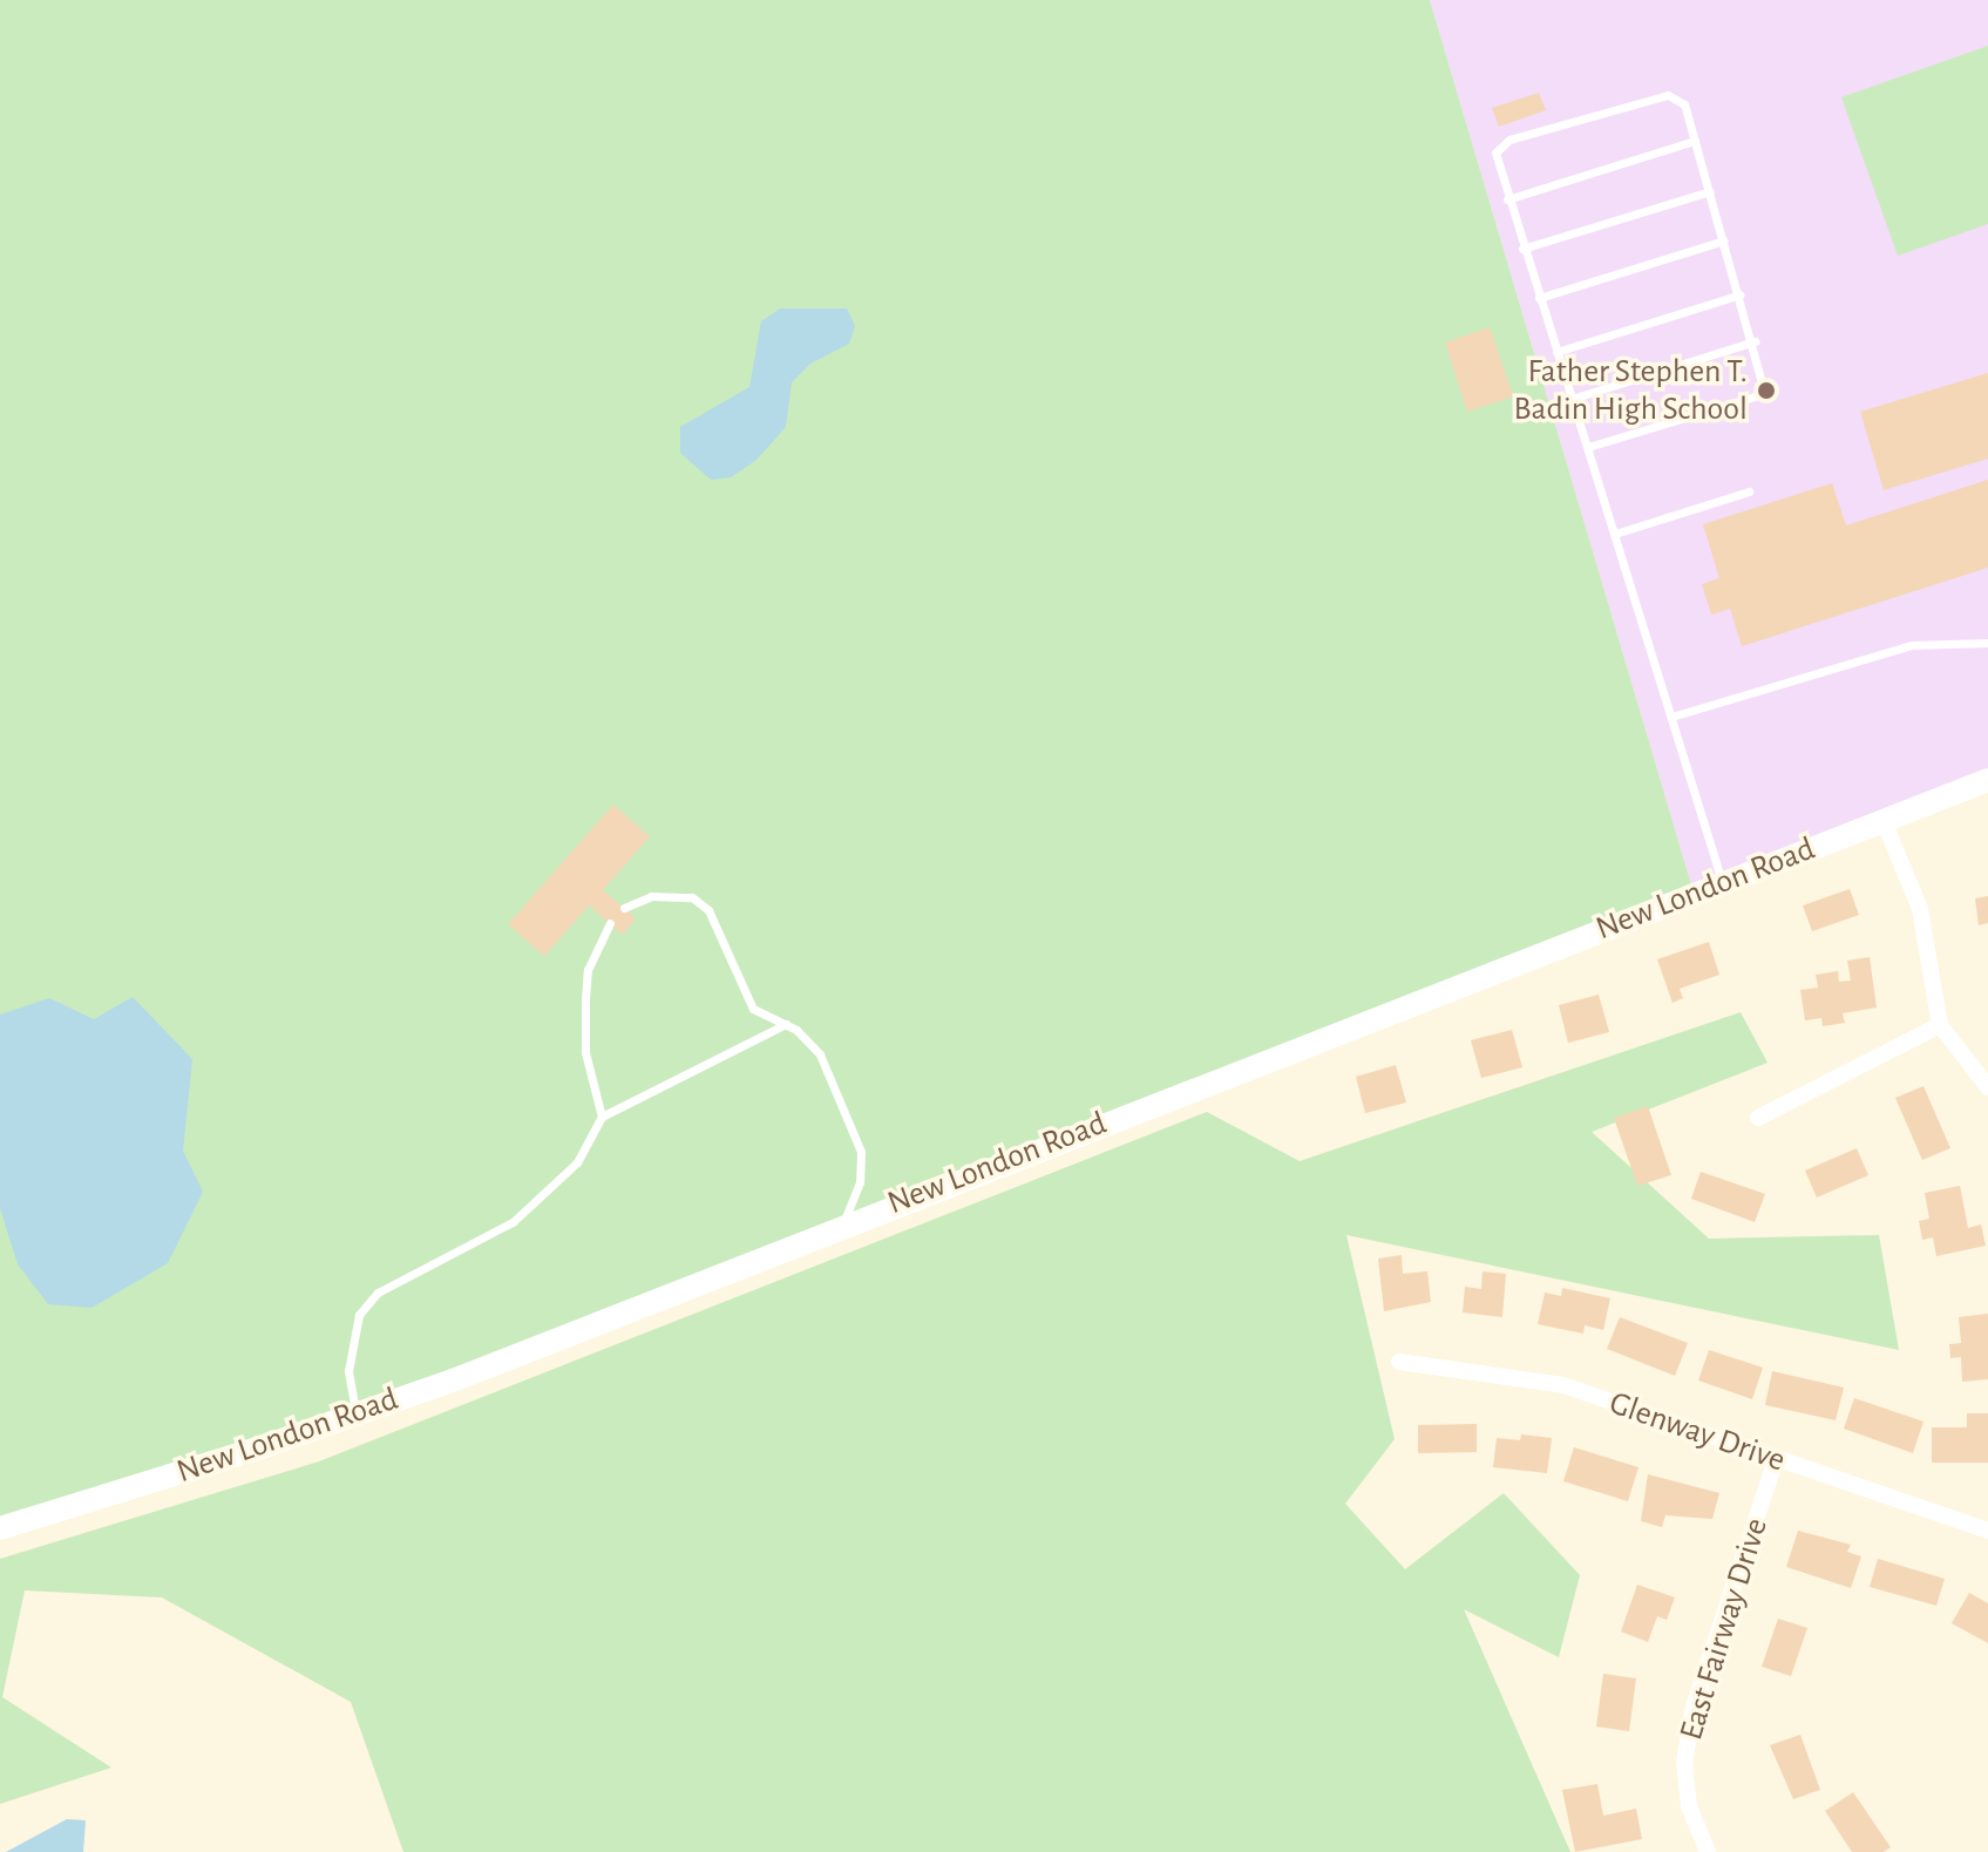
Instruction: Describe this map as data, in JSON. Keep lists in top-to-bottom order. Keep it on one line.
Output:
{"streets":{"street":["New London Road","Glenway Drive","East Fairway Drive"]},"crossings":[["Glenway Drive","East Fairway Drive"]],"places":["Father Stephen T. Badin High School"]}
